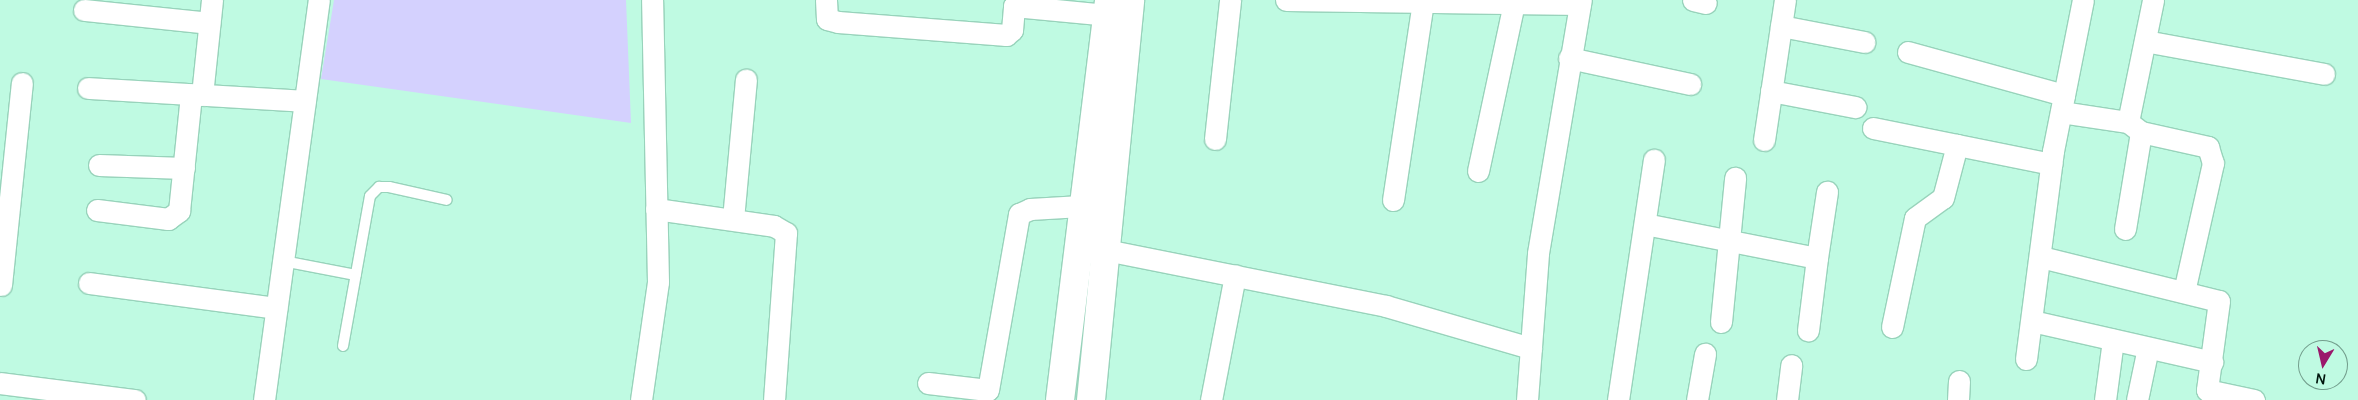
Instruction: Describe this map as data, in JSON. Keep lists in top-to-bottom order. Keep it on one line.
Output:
{"north":"bottom"}
